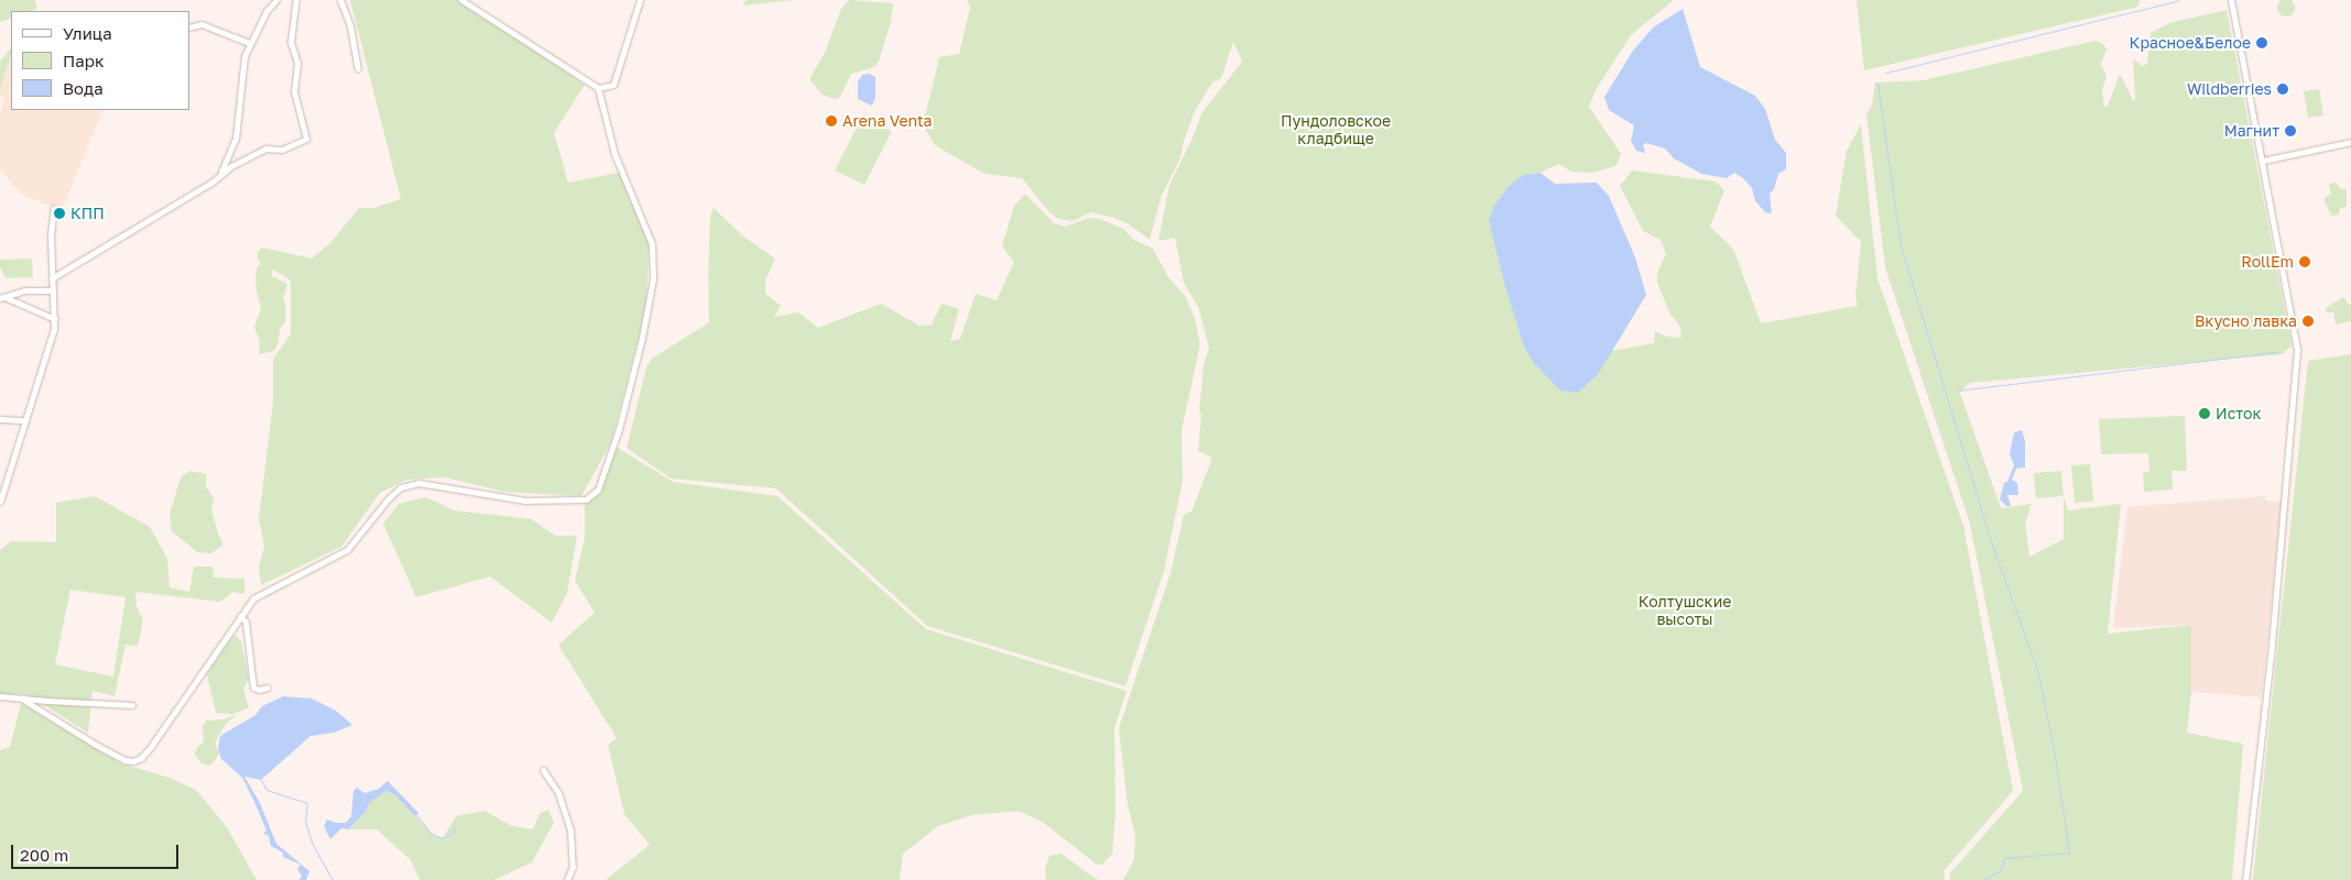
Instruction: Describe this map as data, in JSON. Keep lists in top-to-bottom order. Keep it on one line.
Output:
{"parks":["Пундоловское кладбище","Колтушские высоты"],"places":["Красное&Белое","Wildberries","Arena Venta","Магнит","КПП","RollEm","Вкусно лавка","Исток"],"legend":["Улица","Парк","Вода"],"scale_bar":"200 m"}
